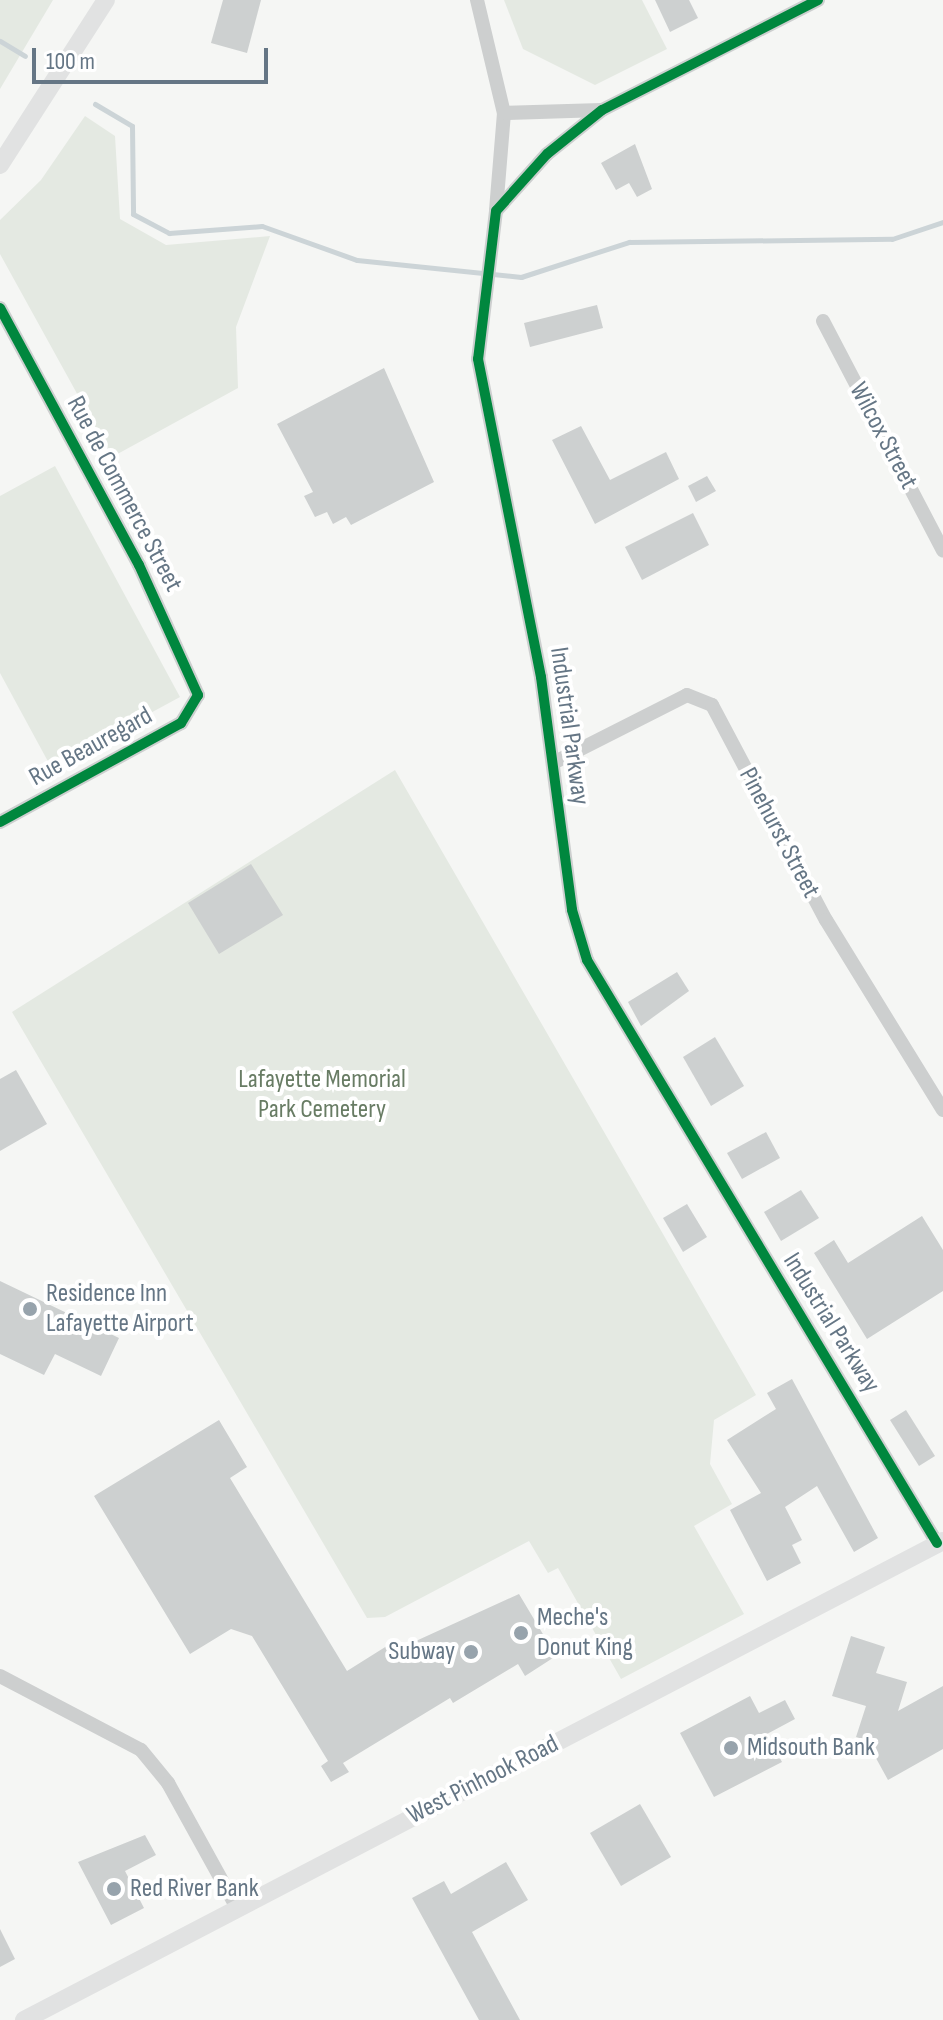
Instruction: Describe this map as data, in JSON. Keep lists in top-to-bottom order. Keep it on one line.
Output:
{"streets":{"main road":["West Pinhook Road"],"street":["Wilcox Street","Rue de Commerce Street","Industrial Parkway","Rue Beauregard","Pinehurst Street"]},"crossings":[["Rue de Commerce Street","Rue Beauregard"],["Industrial Parkway","Pinehurst Street"],["Industrial Parkway","West Pinhook Road"]],"parks":["Lafayette Memorial Park Cemetery"],"places":["Residence Inn Lafayette Airport","Meche's Donut King","Subway","Midsouth Bank","Red River Bank"],"scale_bar":"100 m"}
